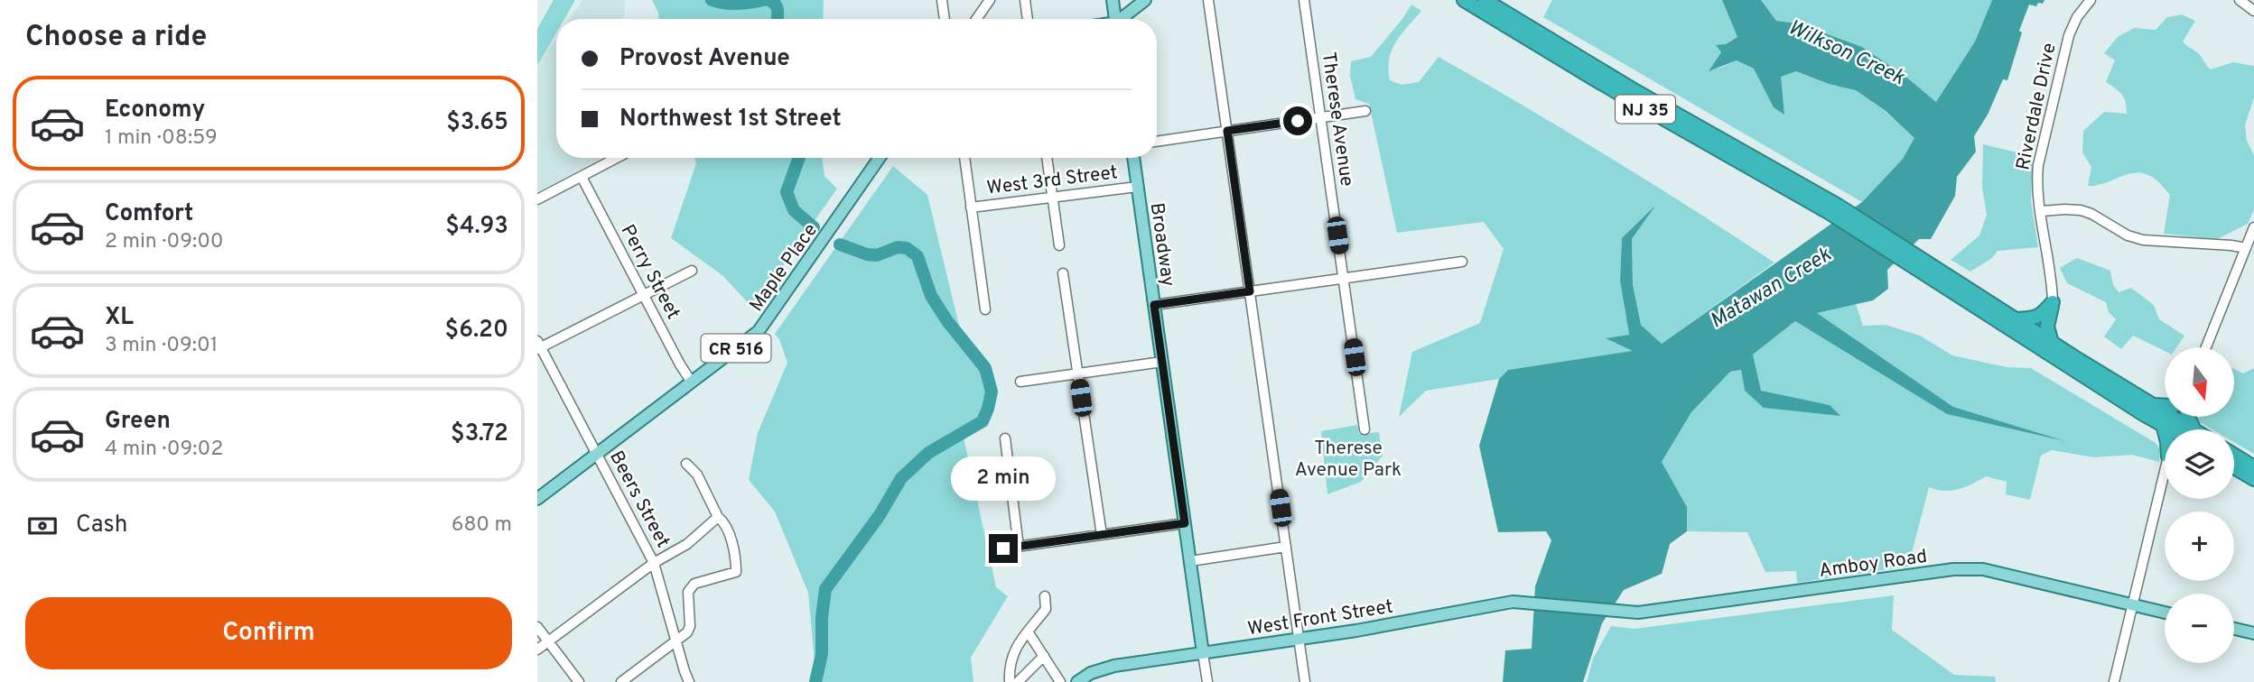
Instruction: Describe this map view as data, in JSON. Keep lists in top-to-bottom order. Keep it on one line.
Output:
{"streets":{"highway":["NJ 35"],"main road":["Broadway","Maple Place","CR 516","Amboy Road","West Front Street"],"street":["Riverdale Drive","Therese Avenue","West 3rd Street","Perry Street","Beers Street"]},"crossings":[["West 3rd Street","Broadway"],["Broadway","West Front Street"],["Maple Place","Perry Street"],["Maple Place","Beers Street"],["Amboy Road","West Front Street"]],"water":["Wilkson Creek","Matawan Creek"],"parks":["Therese Avenue Park"],"north":"bottom","page":{"heading":"Choose a ride","banner":["Provost Avenue","Northwest 1st Street"],"list":[{"name":"Economy","note":"1 min · 08:59","value":"$3.65"},{"name":"Comfort","note":"2 min · 09:00","value":"$4.93"},{"name":"XL","note":"3 min · 09:01","value":"$6.20"},{"name":"Green","note":"4 min · 09:02","value":"$3.72"}],"map_buttons":["+","−"],"bubble":"2 min","pay":["Cash","680 m"],"buttons":"Confirm"}}
